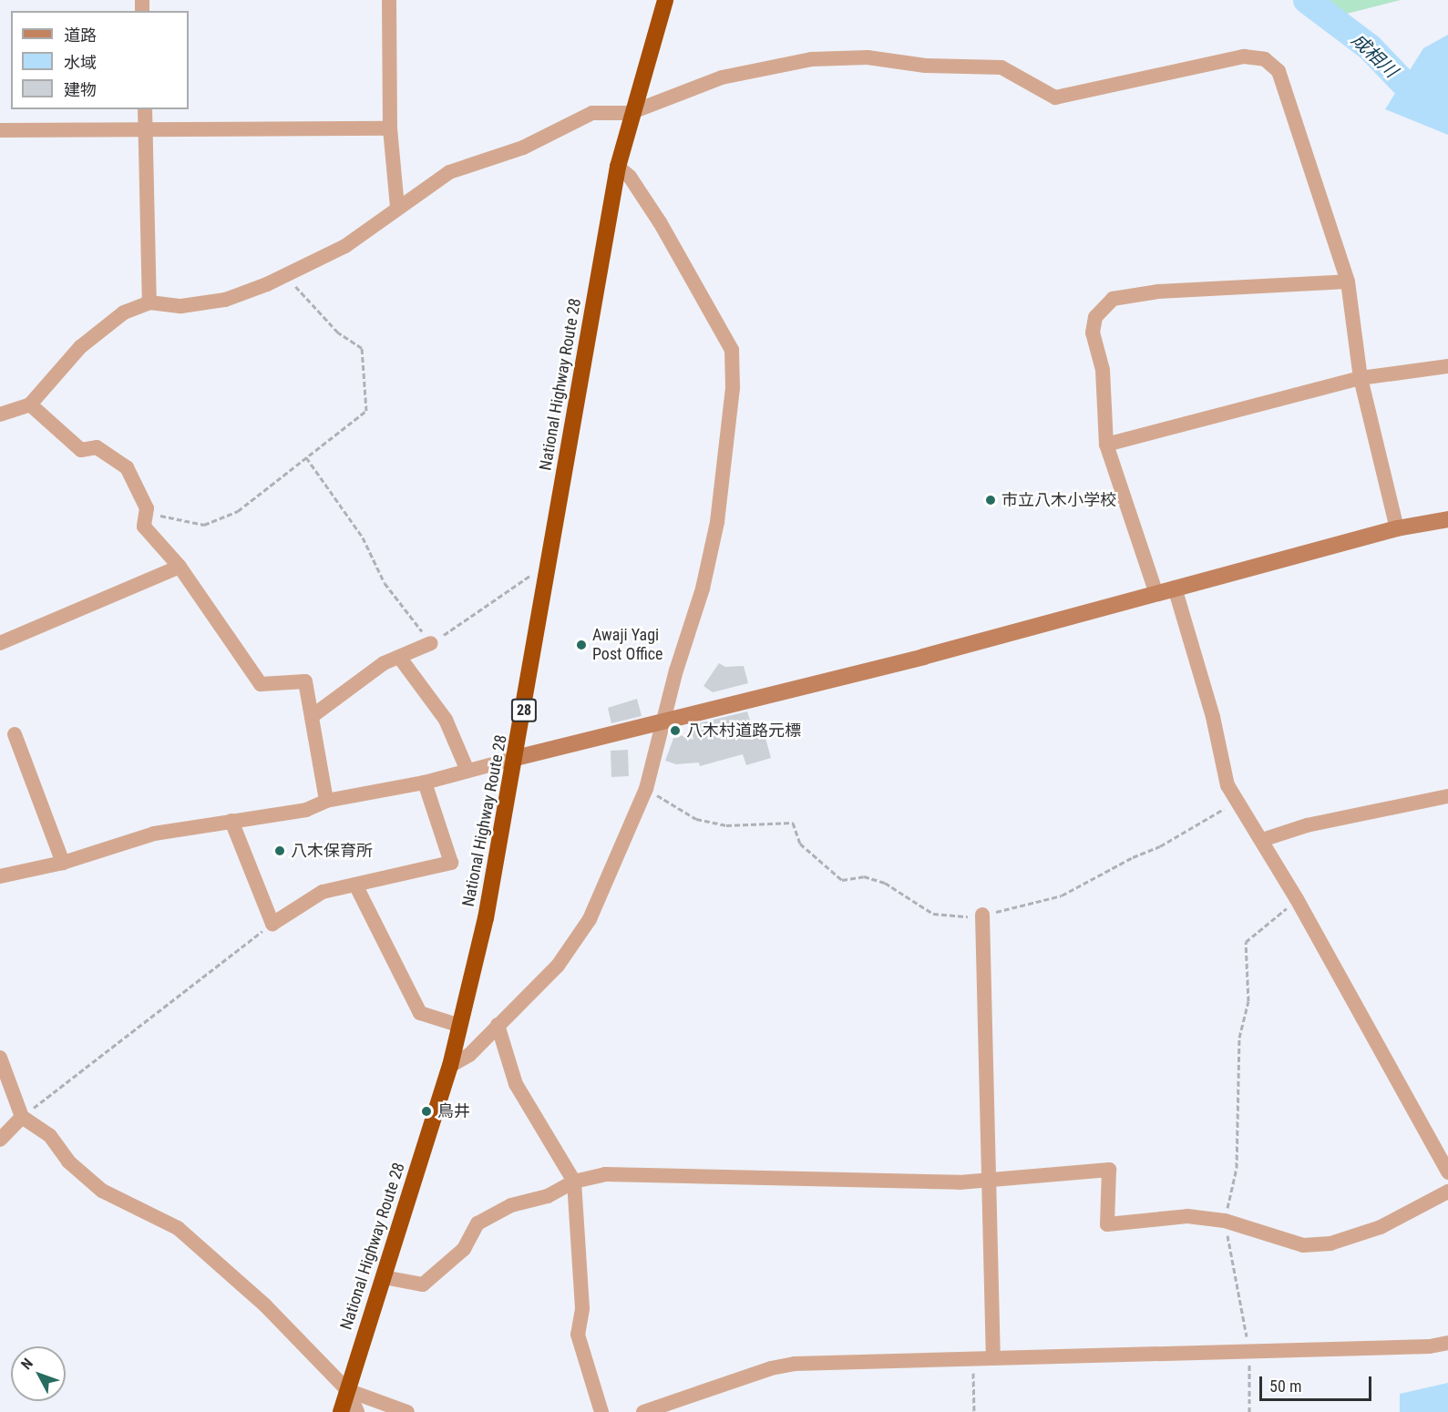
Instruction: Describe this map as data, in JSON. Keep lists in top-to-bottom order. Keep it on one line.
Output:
{"streets":{"highway":["National Highway Route 28","28"]},"water":["成相川"],"places":["市立八木小学校","Awaji Yagi Post Office","八木村道路元標","八木保育所","鳥井"],"legend":["道路","水域","建物"],"scale_bar":"50 m","north":"top left"}
